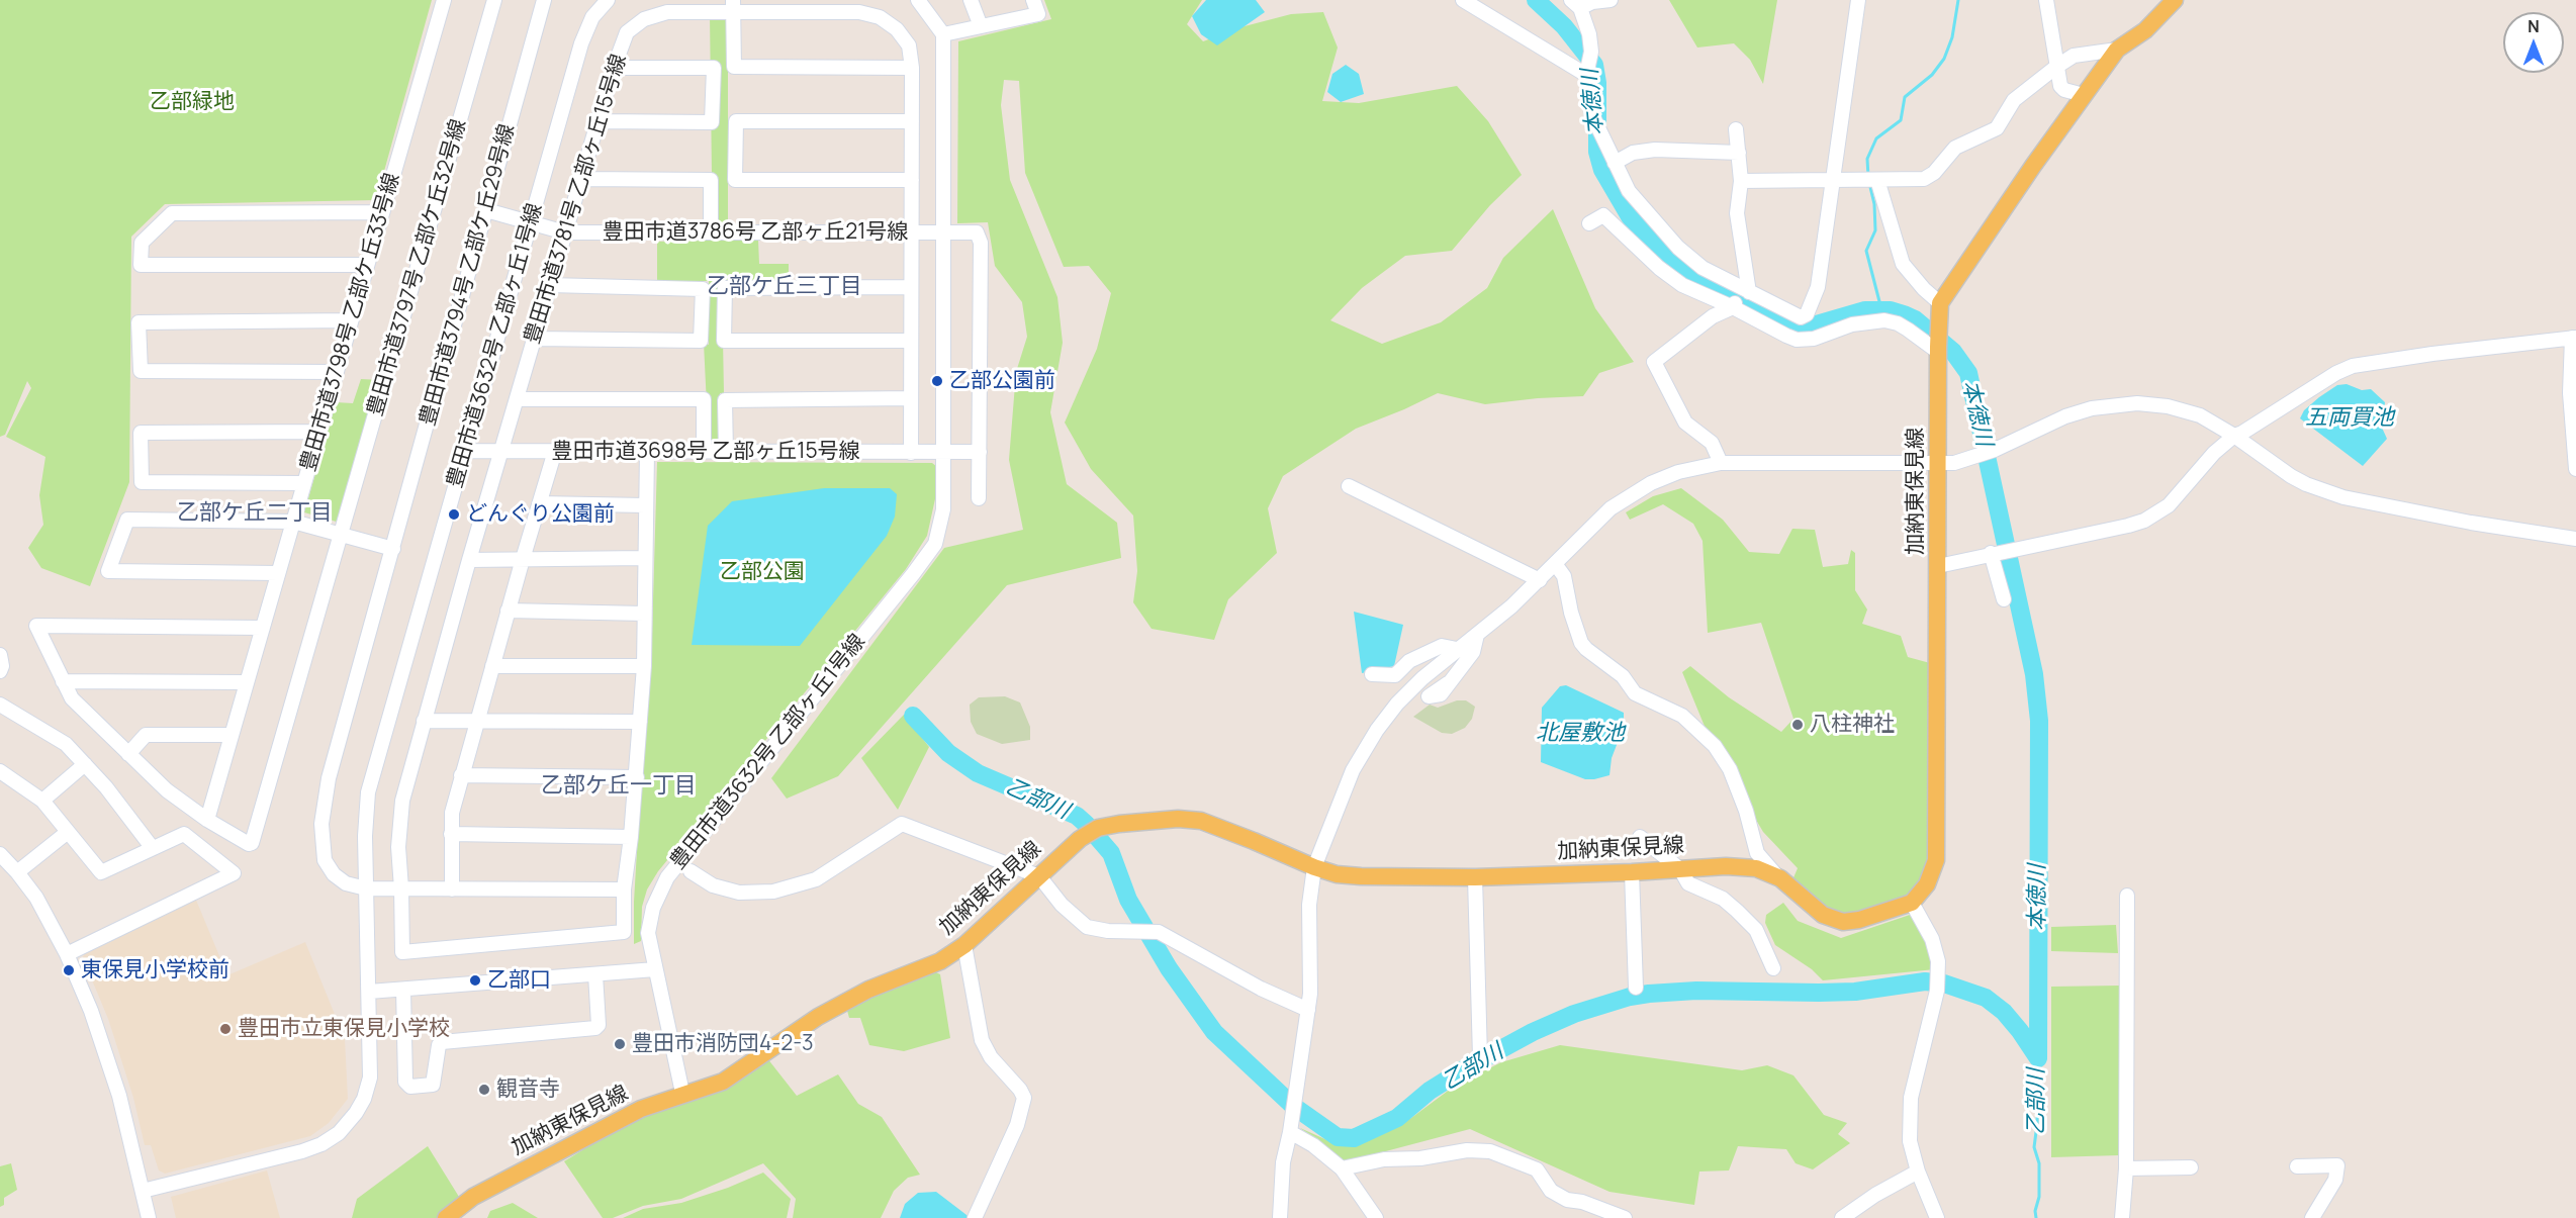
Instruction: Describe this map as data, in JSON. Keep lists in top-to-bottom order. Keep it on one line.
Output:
{"streets":{"main road":["加納東保見線"],"street":["豊田市道3781号 乙部ヶ丘15号線","豊田市道3786号 乙部ヶ丘21号線","豊田市道3797号 乙部ケ丘32号線","豊田市道3794号 乙部ケ丘29号線","豊田市道3798号 乙部ケ丘33号線","豊田市道3632号 乙部ヶ丘1号線","豊田市道3698号 乙部ヶ丘15号線"]},"crossings":[["豊田市道3781号 乙部ヶ丘15号線","豊田市道3786号 乙部ヶ丘21号線"],["豊田市道3781号 乙部ヶ丘15号線","豊田市道3698号 乙部ヶ丘15号線"],["豊田市道3786号 乙部ヶ丘21号線","豊田市道3794号 乙部ケ丘29号線"],["豊田市道3786号 乙部ヶ丘21号線","豊田市道3632号 乙部ヶ丘1号線"],["豊田市道3786号 乙部ヶ丘21号線","豊田市道3698号 乙部ヶ丘15号線"],["豊田市道3797号 乙部ケ丘32号線","豊田市道3798号 乙部ケ丘33号線"],["豊田市道3794号 乙部ケ丘29号線","豊田市道3632号 乙部ヶ丘1号線"],["豊田市道3632号 乙部ヶ丘1号線","豊田市道3698号 乙部ヶ丘15号線"],["豊田市道3632号 乙部ヶ丘1号線","加納東保見線"]],"districts":["乙部ケ丘三丁目","乙部ケ丘二丁目","乙部ケ丘一丁目"],"water":["本徳川","五両買池","北屋敷池","乙部川"],"parks":["乙部緑地","乙部公園"],"places":["乙部公園前","どんぐり公園前","八柱神社","東保見小学校前","乙部口","豊田市立東保見小学校","豊田市消防団4-2-3","観音寺"],"north":"top"}
